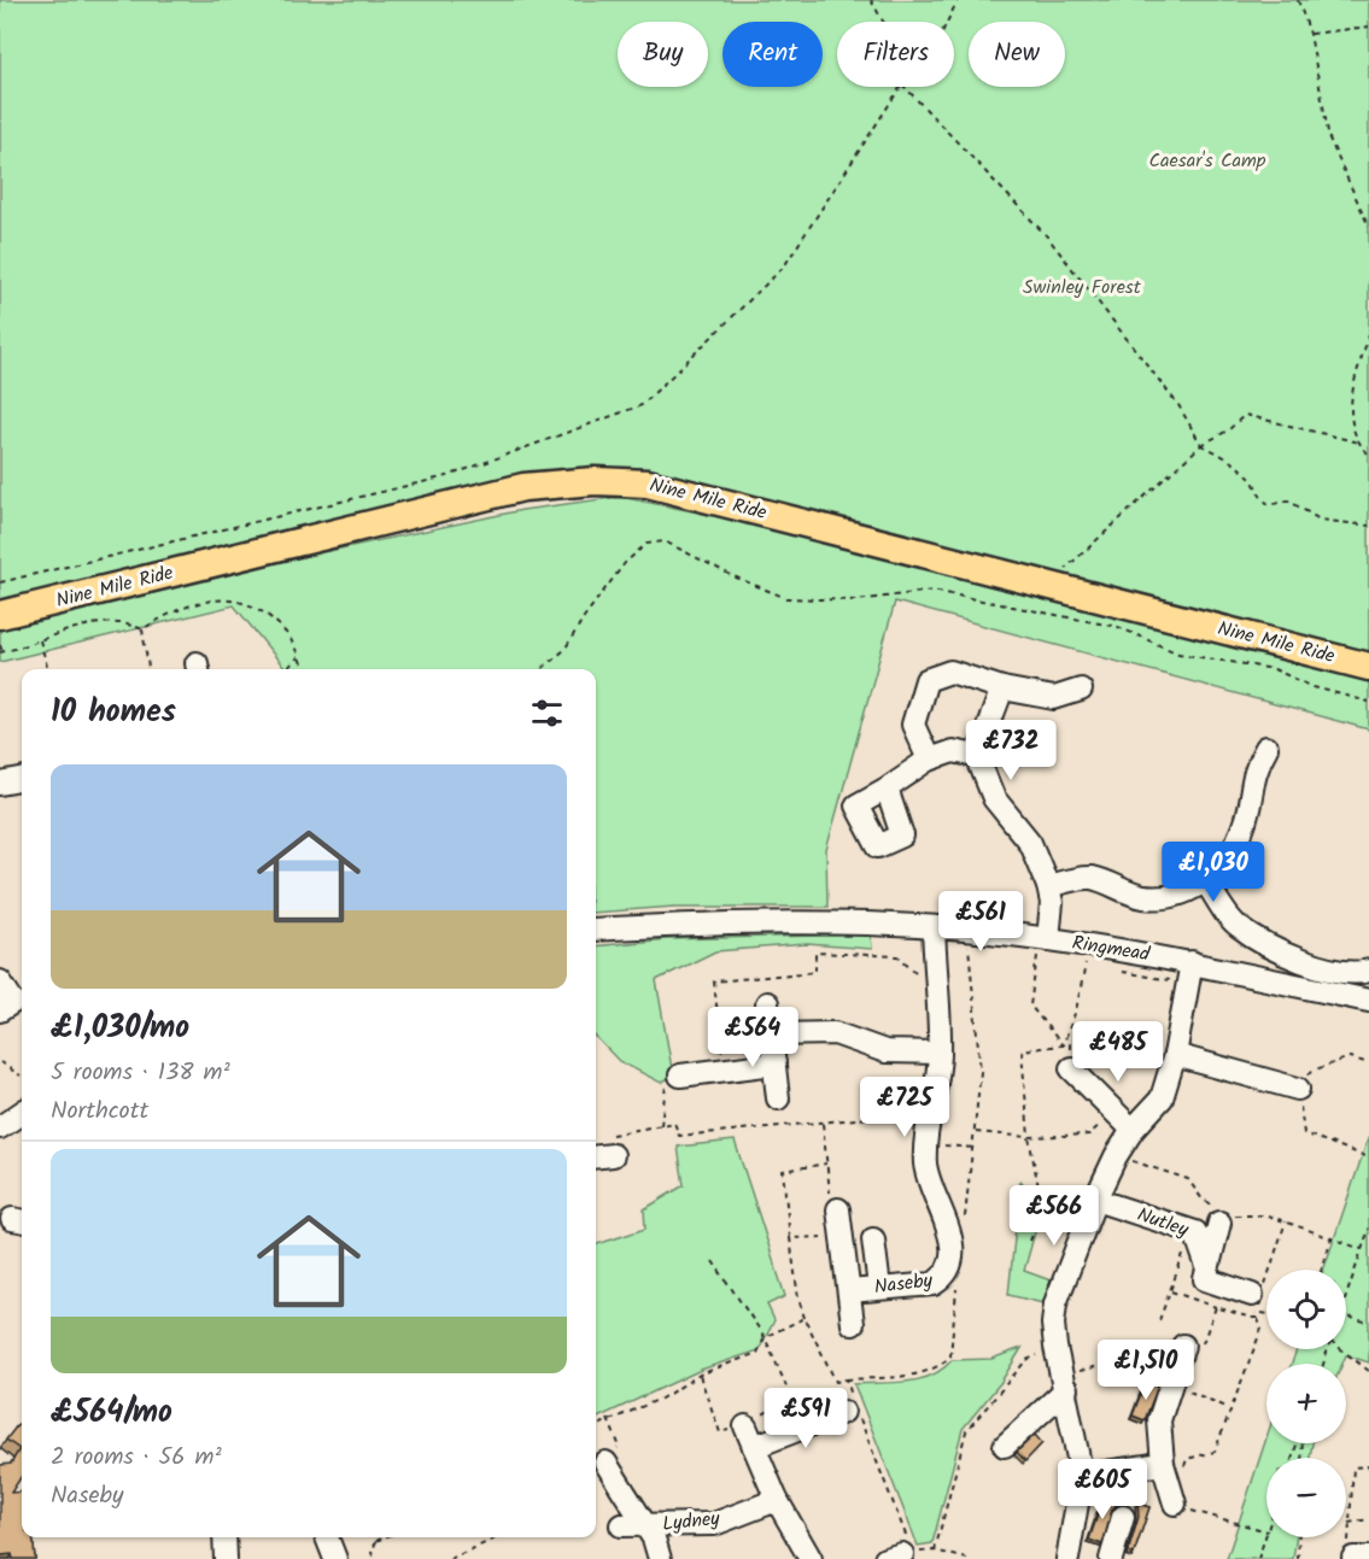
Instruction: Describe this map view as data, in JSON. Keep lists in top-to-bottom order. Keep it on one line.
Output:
{"streets":{"main road":["Nine Mile Ride"],"street":["Ringmead","Nutley","Naseby","Lydney"]},"crossings":[["Ringmead","Naseby"]],"parks":["Caesar's Camp","Swinley Forest"],"page":{"chip":["Buy","Rent","Filters","New"],"heading":"10 homes","price":["£732","£1,030","£561","£564","£485","£725","£566","£1,510","£591","£605"],"list":[{"name":"£1,030/mo","note":"5 rooms · 138 m² · Northcott"},{"name":"£564/mo","note":"2 rooms · 56 m² · Naseby"}],"map_buttons":["+","−"]}}
